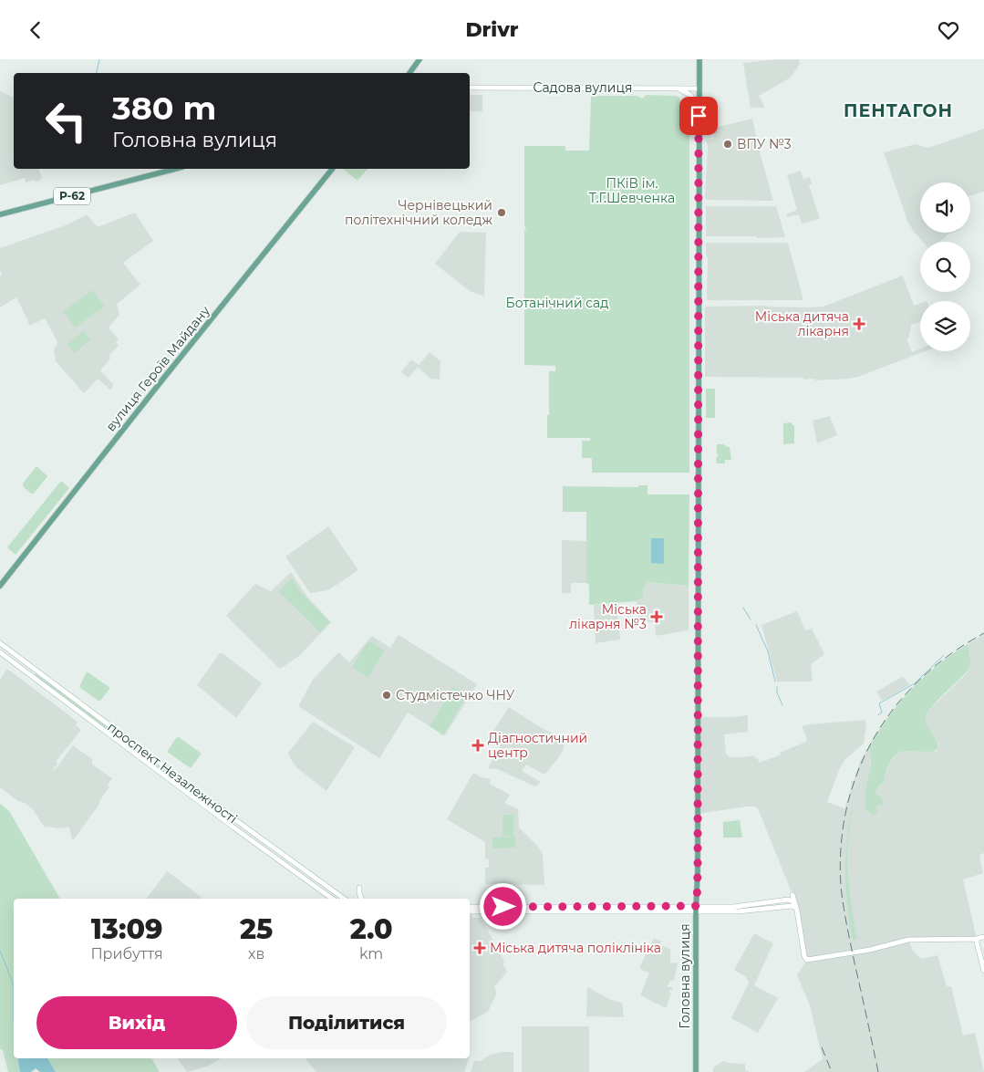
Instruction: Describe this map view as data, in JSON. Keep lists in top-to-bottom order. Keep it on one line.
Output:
{"streets":{"main road":["Садова вулиця","Р-62","вулиця Героїв Майдану","проспект Незалежності","Головна вулиця"]},"crossings":[["Садова вулиця","Головна вулиця"]],"districts":["ПЕНТАГОН"],"parks":["ПКіВ ім. Т.Г.Шевченка","Ботанічний сад"],"places":{"other":["ВПУ №3","Чернівецький політехнічний коледж","Студмістечко ЧНУ"],"health":["Міська дитяча лікарня","Міська лікарня №3","Діагностичний центр","Міська дитяча поліклініка"]},"page":{"header":"Drivr","turn":["380 m","Головна вулиця"],"eta":["13:09","Прибуття","25","хв","2.0","km"],"buttons":["Вихід","Поділитися"]}}
